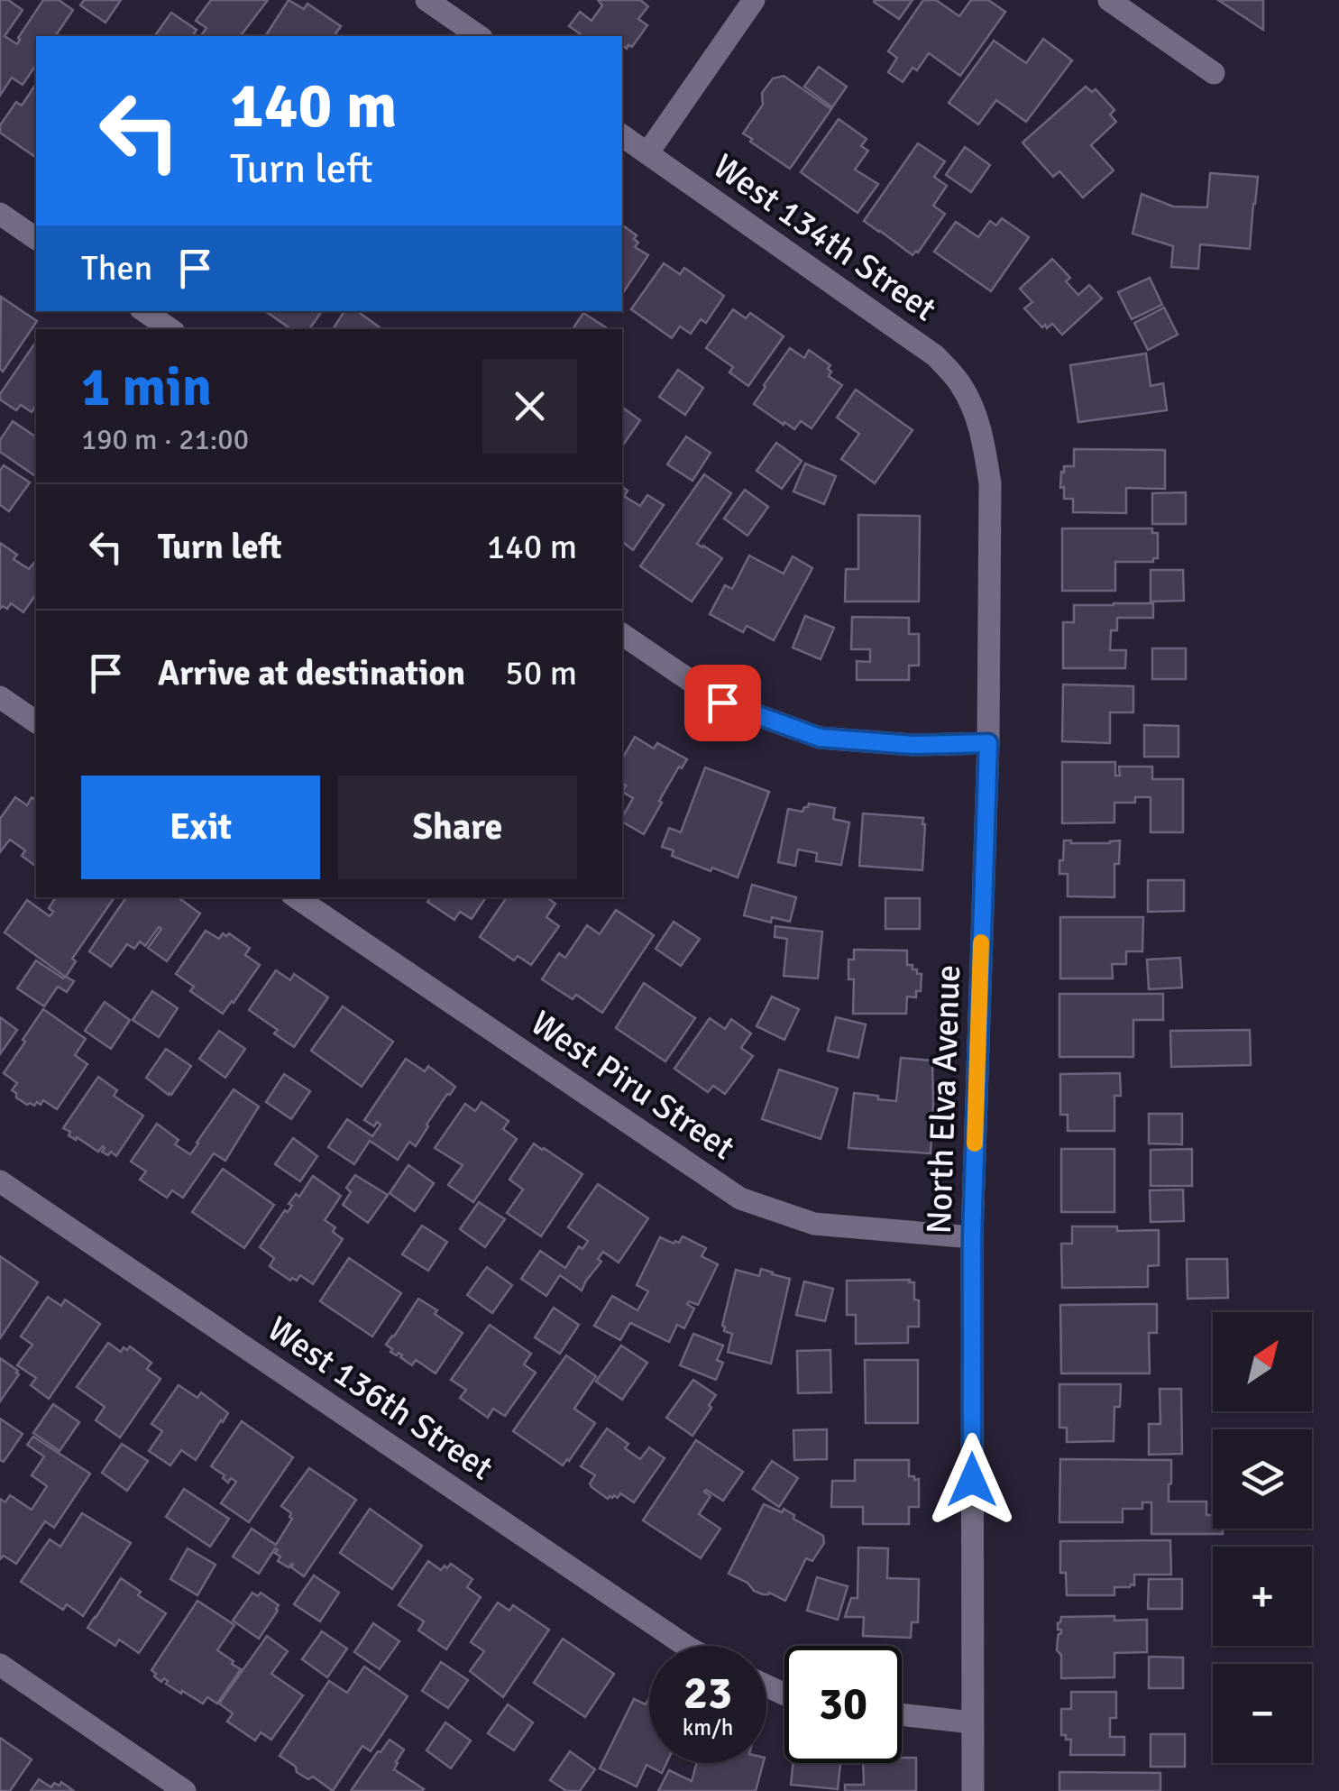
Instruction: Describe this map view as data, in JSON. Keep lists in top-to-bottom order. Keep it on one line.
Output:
{"streets":{"street":["West 134th Street","West Piru Street","North Elva Avenue","West 136th Street"]},"crossings":[["West 134th Street","North Elva Avenue"],["West Piru Street","North Elva Avenue"]],"north":"top right","page":{"turn":["140 m","Turn left"],"then":"Then","heading":["1 min","190 m · 21:00"],"list":[{"name":"Turn left","value":"140 m"},{"name":"Arrive at destination","value":"50 m"}],"buttons":["Exit","Share"],"map_buttons":["+","−"],"speed":"23 km/h","limit":"30"}}
